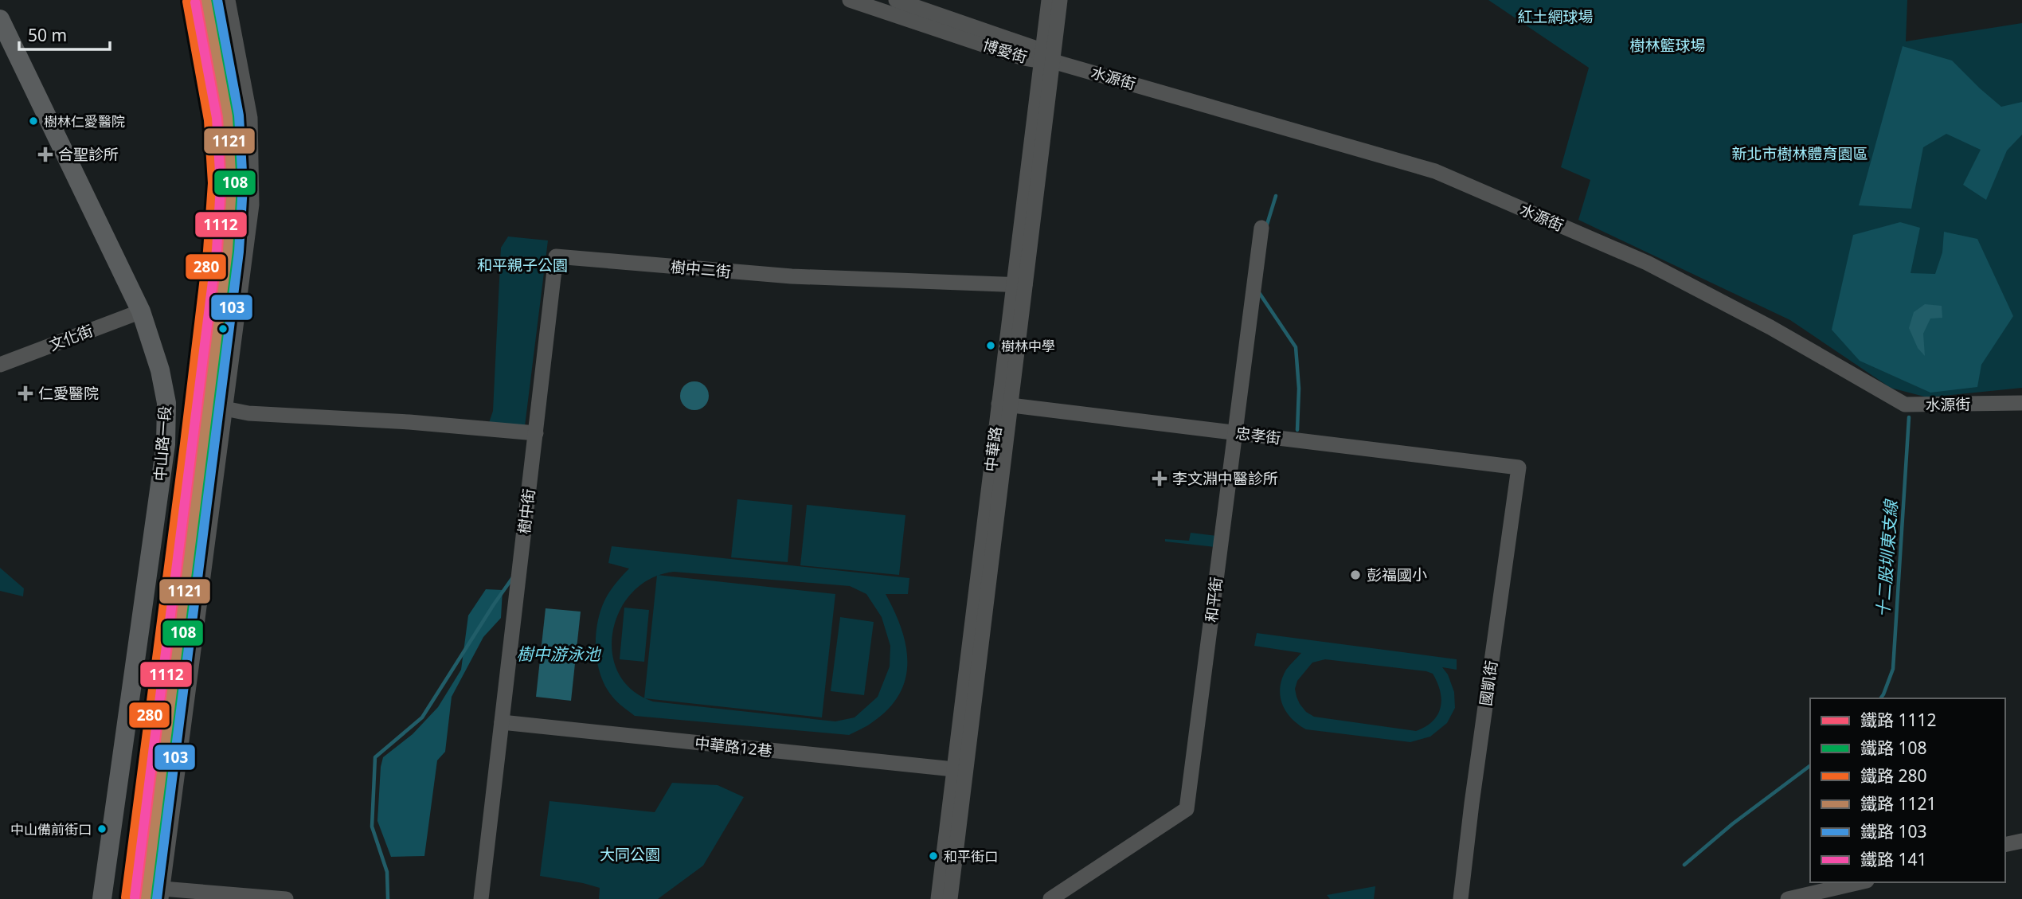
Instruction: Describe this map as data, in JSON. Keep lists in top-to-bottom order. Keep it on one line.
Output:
{"streets":{"main road":["中山路一段"],"street":["博愛街","水源街","樹中二街","文化街","忠孝街","中華路","樹中街","和平街","國凱街","中華路12巷"]},"crossings":[["博愛街","水源街"],["博愛街","中華路"],["水源街","中華路"],["樹中二街","中華路"],["樹中二街","樹中街"],["文化街","中山路一段"],["忠孝街","中華路"],["忠孝街","和平街"],["忠孝街","國凱街"],["中華路","中華路12巷"],["樹中街","中華路12巷"]],"water":["十二股圳東支線","樹中游泳池"],"parks":["紅土網球場","樹林籃球場","新北市樹林體育園區","和平親子公園","大同公園"],"places":{"other":["樹林仁愛醫院","樹林中學","彭福國小","中山備前街口","和平街口"],"health":["合聖診所","仁愛醫院","李文淵中醫診所"]},"lines":["rail line 1112","rail line 108","rail line 1121","rail line 103","rail line 280","rail line 141"],"legend":["鐵路 1112","鐵路 108","鐵路 280","鐵路 1121","鐵路 103","鐵路 141"],"scale_bar":"50 m"}
